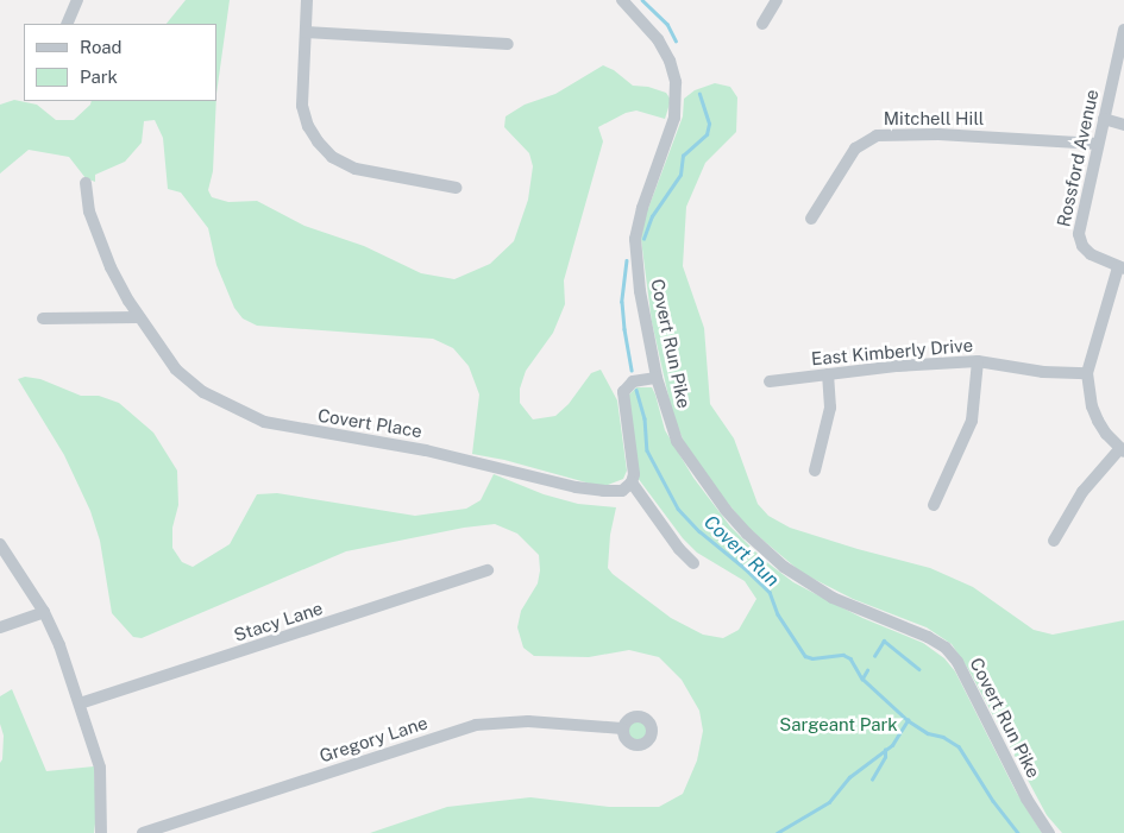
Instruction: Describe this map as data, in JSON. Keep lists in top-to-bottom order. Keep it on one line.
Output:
{"streets":{"street":["Mitchell Hill","Rossford Avenue","Covert Run Pike","East Kimberly Drive","Covert Place","Stacy Lane","Gregory Lane"]},"crossings":[["Mitchell Hill","Rossford Avenue"]],"water":["Covert Run"],"parks":["Sargeant Park"],"legend":["Road","Park"]}
